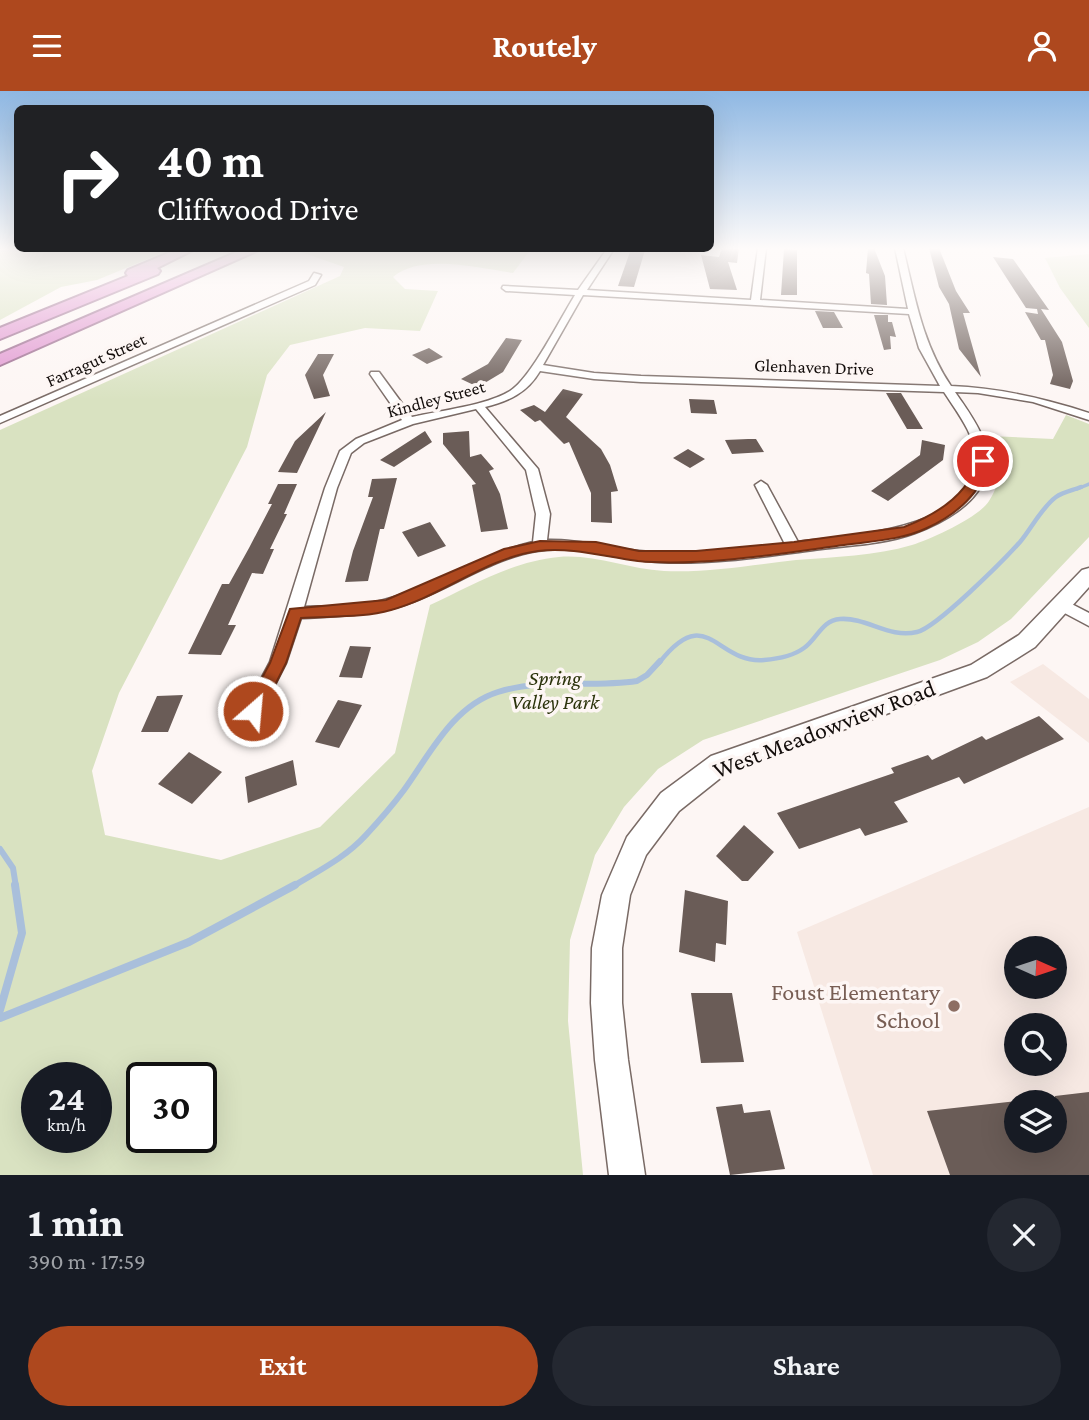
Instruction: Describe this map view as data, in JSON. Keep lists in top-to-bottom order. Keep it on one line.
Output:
{"streets":{"street":["Farragut Street","Glenhaven Drive","Kindley Street","West Meadowview Road"]},"crossings":[["Glenhaven Drive","Kindley Street"]],"parks":["Spring Valley Park"],"places":["Foust Elementary School"],"north":"right","page":{"header":"Routely","turn":["40 m","Cliffwood Drive"],"speed":"24 km/h","limit":"30","heading":["1 min","390 m · 17:59"],"buttons":["Exit","Share"]}}
